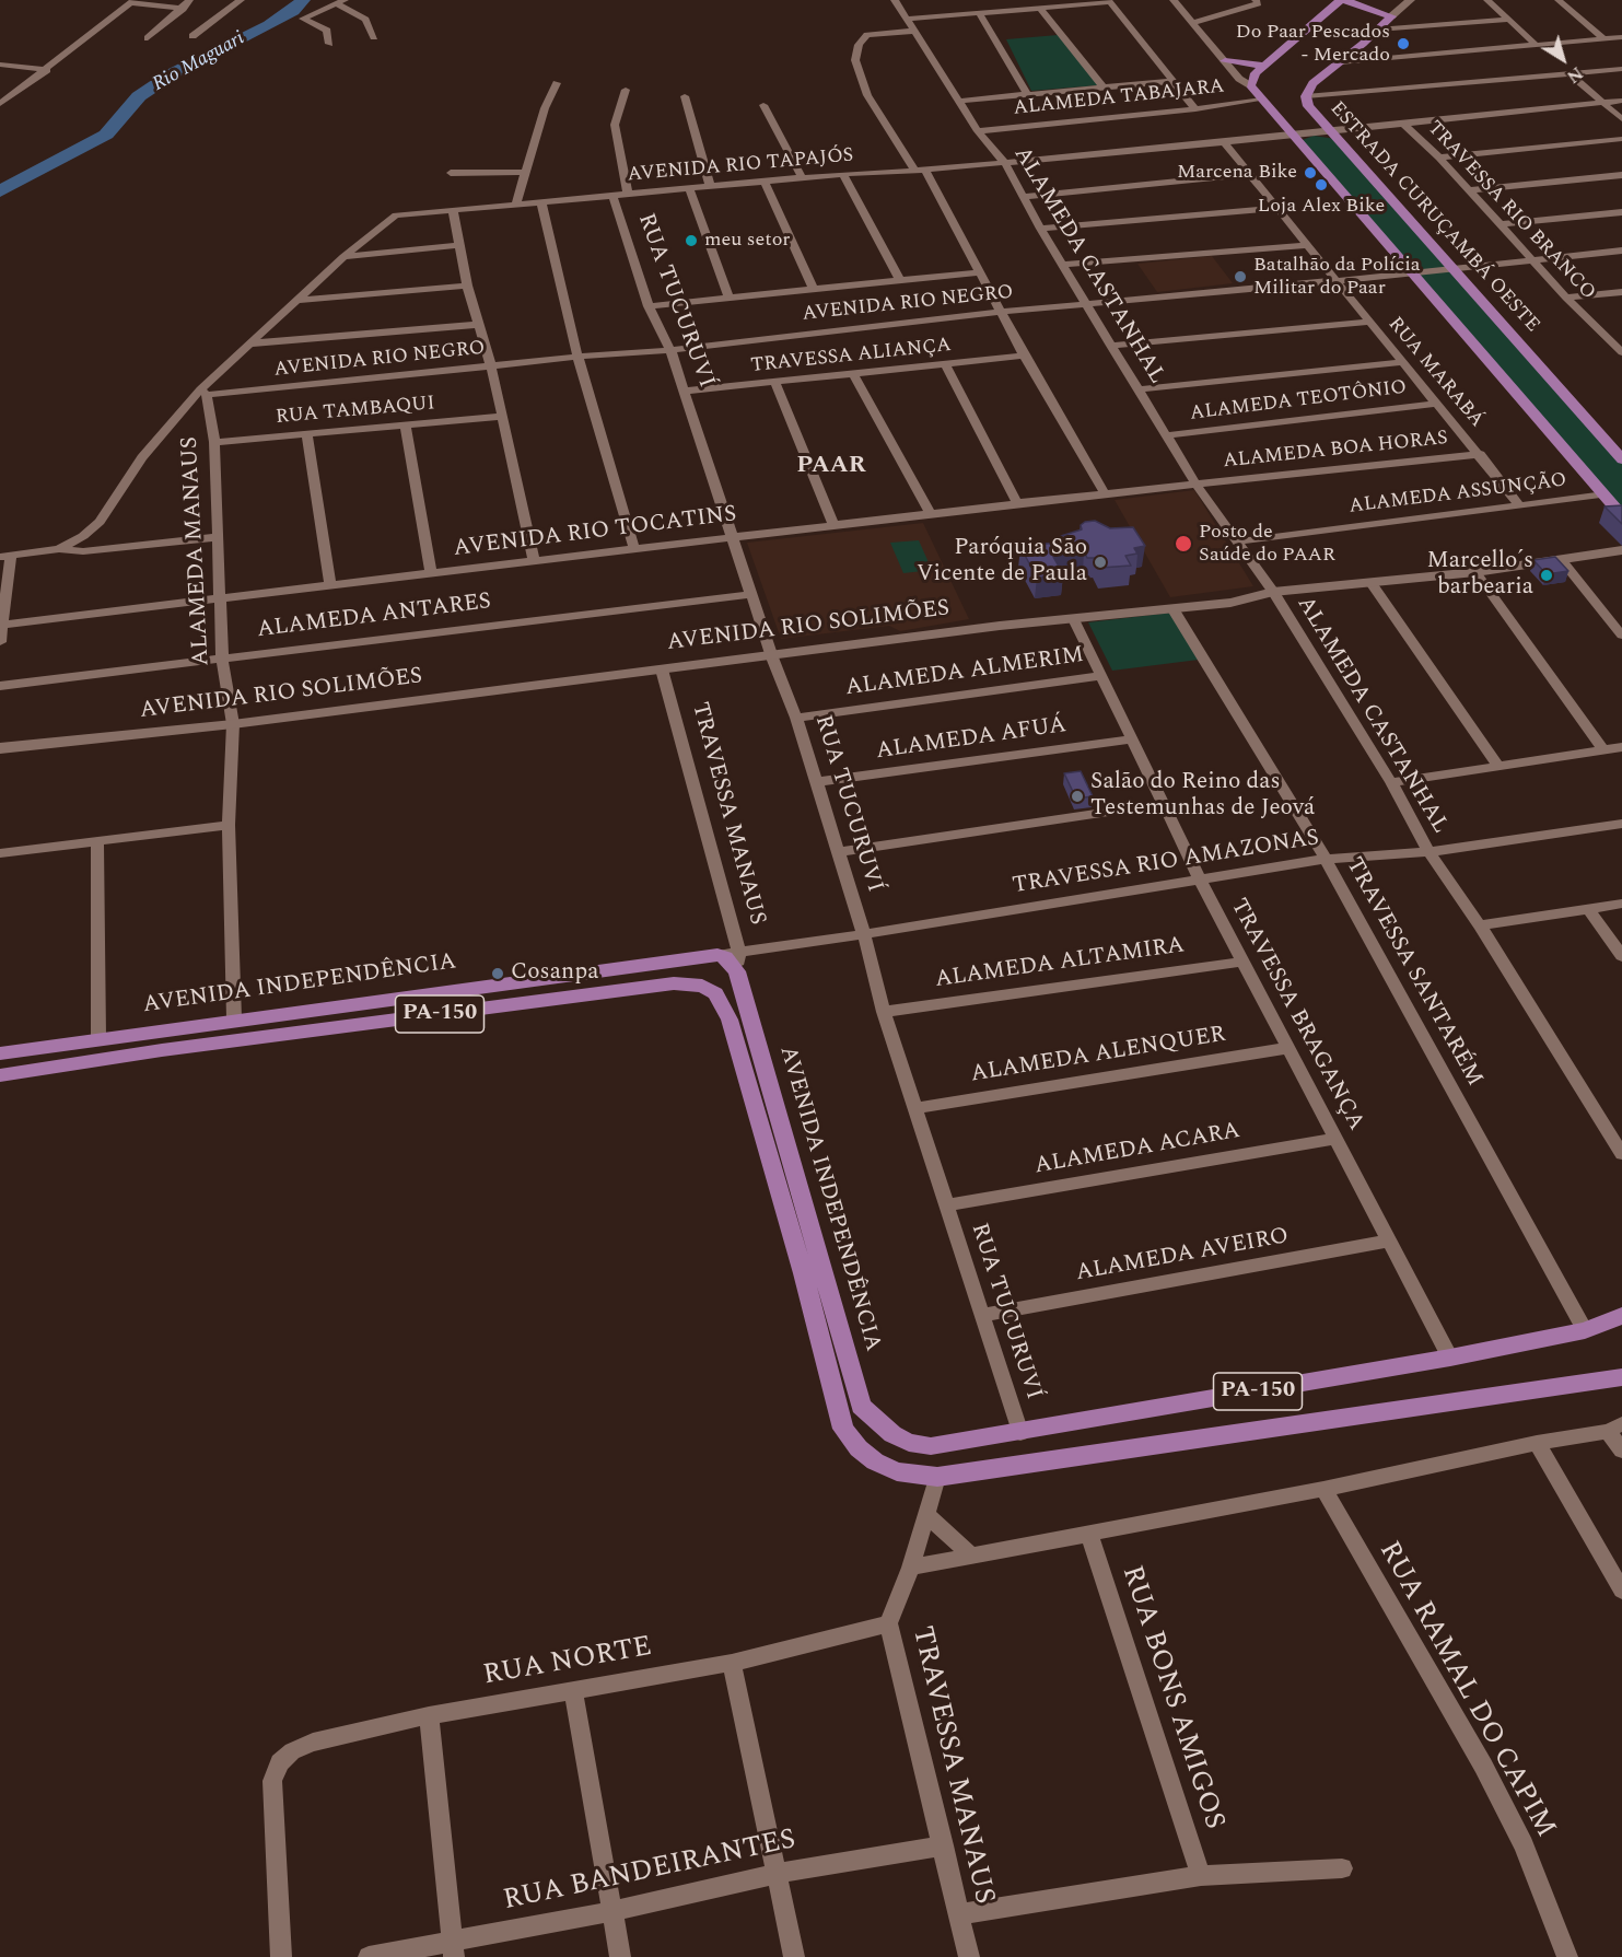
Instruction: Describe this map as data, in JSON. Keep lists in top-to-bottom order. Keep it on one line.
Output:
{"streets":{"main road":["ESTRADA CURUÇAMBÁ OESTE","AVENIDA RIO SOLIMÕES","AVENIDA INDEPENDÊNCIA","PA-150"],"street":["ALAMEDA TABAJARA","AVENIDA RIO TAPAJÓS","TRAVESSA RIO BRANCO","ALAMEDA CASTANHAL","RUA TUCURUVÍ","AVENIDA RIO NEGRO","TRAVESSA ALIANÇA","RUA MARABÁ","ALAMEDA TEOTÔNIO","RUA TAMBAQUI","ALAMEDA BOA HORAS","ALAMEDA ASSUNÇÃO","AVENIDA RIO TOCATINS","ALAMEDA MANAUS","ALAMEDA ANTARES","ALAMEDA ALMERIM","ALAMEDA AFUÁ","TRAVESSA MANAUS","TRAVESSA RIO AMAZONAS","ALAMEDA ALTAMIRA","TRAVESSA SANTARÉM","TRAVESSA BRAGANÇA","ALAMEDA ALENQUER","ALAMEDA ACARA","ALAMEDA AVEIRO","RUA NORTE","RUA RAMAL DO CAPIM","RUA BONS AMIGOS","RUA BANDEIRANTES"]},"crossings":[["ALAMEDA TABAJARA","ALAMEDA CASTANHAL"],["AVENIDA RIO TAPAJÓS","TRAVESSA RIO BRANCO"],["AVENIDA RIO TAPAJÓS","ESTRADA CURUÇAMBÁ OESTE"],["AVENIDA RIO TAPAJÓS","ALAMEDA CASTANHAL"],["AVENIDA RIO TAPAJÓS","RUA TUCURUVÍ"],["AVENIDA RIO TAPAJÓS","AVENIDA RIO NEGRO"],["AVENIDA RIO TAPAJÓS","RUA MARABÁ"],["AVENIDA RIO TAPAJÓS","ALAMEDA MANAUS"],["TRAVESSA RIO BRANCO","AVENIDA RIO NEGRO"],["ESTRADA CURUÇAMBÁ OESTE","AVENIDA RIO NEGRO"],["ALAMEDA CASTANHAL","AVENIDA RIO NEGRO"],["ALAMEDA CASTANHAL","ALAMEDA TEOTÔNIO"],["ALAMEDA CASTANHAL","ALAMEDA BOA HORAS"],["ALAMEDA CASTANHAL","ALAMEDA ASSUNÇÃO"],["ALAMEDA CASTANHAL","AVENIDA RIO TOCATINS"],["ALAMEDA CASTANHAL","AVENIDA RIO SOLIMÕES"],["ALAMEDA CASTANHAL","TRAVESSA RIO AMAZONAS"],["RUA TUCURUVÍ","AVENIDA RIO NEGRO"],["RUA TUCURUVÍ","TRAVESSA ALIANÇA"],["RUA TUCURUVÍ","AVENIDA RIO TOCATINS"],["RUA TUCURUVÍ","ALAMEDA ANTARES"],["RUA TUCURUVÍ","AVENIDA RIO SOLIMÕES"],["RUA TUCURUVÍ","ALAMEDA ALMERIM"],["RUA TUCURUVÍ","ALAMEDA AFUÁ"],["RUA TUCURUVÍ","TRAVESSA RIO AMAZONAS"],["RUA TUCURUVÍ","ALAMEDA ALTAMIRA"],["RUA TUCURUVÍ","AVENIDA INDEPENDÊNCIA"],["RUA TUCURUVÍ","ALAMEDA ALENQUER"],["RUA TUCURUVÍ","ALAMEDA ACARA"],["RUA TUCURUVÍ","ALAMEDA AVEIRO"],["AVENIDA RIO NEGRO","RUA MARABÁ"],["AVENIDA RIO NEGRO","ALAMEDA MANAUS"],["RUA MARABÁ","ALAMEDA TEOTÔNIO"],["RUA MARABÁ","ALAMEDA BOA HORAS"],["RUA MARABÁ","ALAMEDA ASSUNÇÃO"],["RUA TAMBAQUI","ALAMEDA MANAUS"],["ALAMEDA BOA HORAS","AVENIDA RIO TOCATINS"],["AVENIDA RIO TOCATINS","ALAMEDA MANAUS"],["ALAMEDA MANAUS","ALAMEDA ANTARES"],["ALAMEDA MANAUS","AVENIDA RIO SOLIMÕES"],["ALAMEDA MANAUS","AVENIDA INDEPENDÊNCIA"],["AVENIDA RIO SOLIMÕES","TRAVESSA MANAUS"],["AVENIDA RIO SOLIMÕES","TRAVESSA SANTARÉM"],["AVENIDA RIO SOLIMÕES","TRAVESSA BRAGANÇA"],["ALAMEDA ALMERIM","TRAVESSA BRAGANÇA"],["ALAMEDA AFUÁ","TRAVESSA BRAGANÇA"],["TRAVESSA MANAUS","TRAVESSA RIO AMAZONAS"],["TRAVESSA MANAUS","AVENIDA INDEPENDÊNCIA"],["TRAVESSA MANAUS","RUA NORTE"],["TRAVESSA MANAUS","RUA BANDEIRANTES"],["TRAVESSA RIO AMAZONAS","TRAVESSA SANTARÉM"],["TRAVESSA RIO AMAZONAS","AVENIDA INDEPENDÊNCIA"],["TRAVESSA RIO AMAZONAS","TRAVESSA BRAGANÇA"],["ALAMEDA ALTAMIRA","TRAVESSA BRAGANÇA"],["TRAVESSA SANTARÉM","AVENIDA INDEPENDÊNCIA"],["AVENIDA INDEPENDÊNCIA","TRAVESSA BRAGANÇA"],["TRAVESSA BRAGANÇA","ALAMEDA ALENQUER"],["TRAVESSA BRAGANÇA","ALAMEDA ACARA"],["TRAVESSA BRAGANÇA","ALAMEDA AVEIRO"]],"districts":["PAAR"],"water":["Rio Maguari"],"places":["Do Paar Pescados - Mercado","Marcena Bike","Loja Alex Bike","meu setor","Batalhão da Polícia Militar do Paar","Posto de Saúde do PAAR","Paróquia São Vicente de Paula","Marcello´s barbearia","Salão do Reino das Testemunhas de Jeová","Cosanpa"],"north":"bottom right"}
